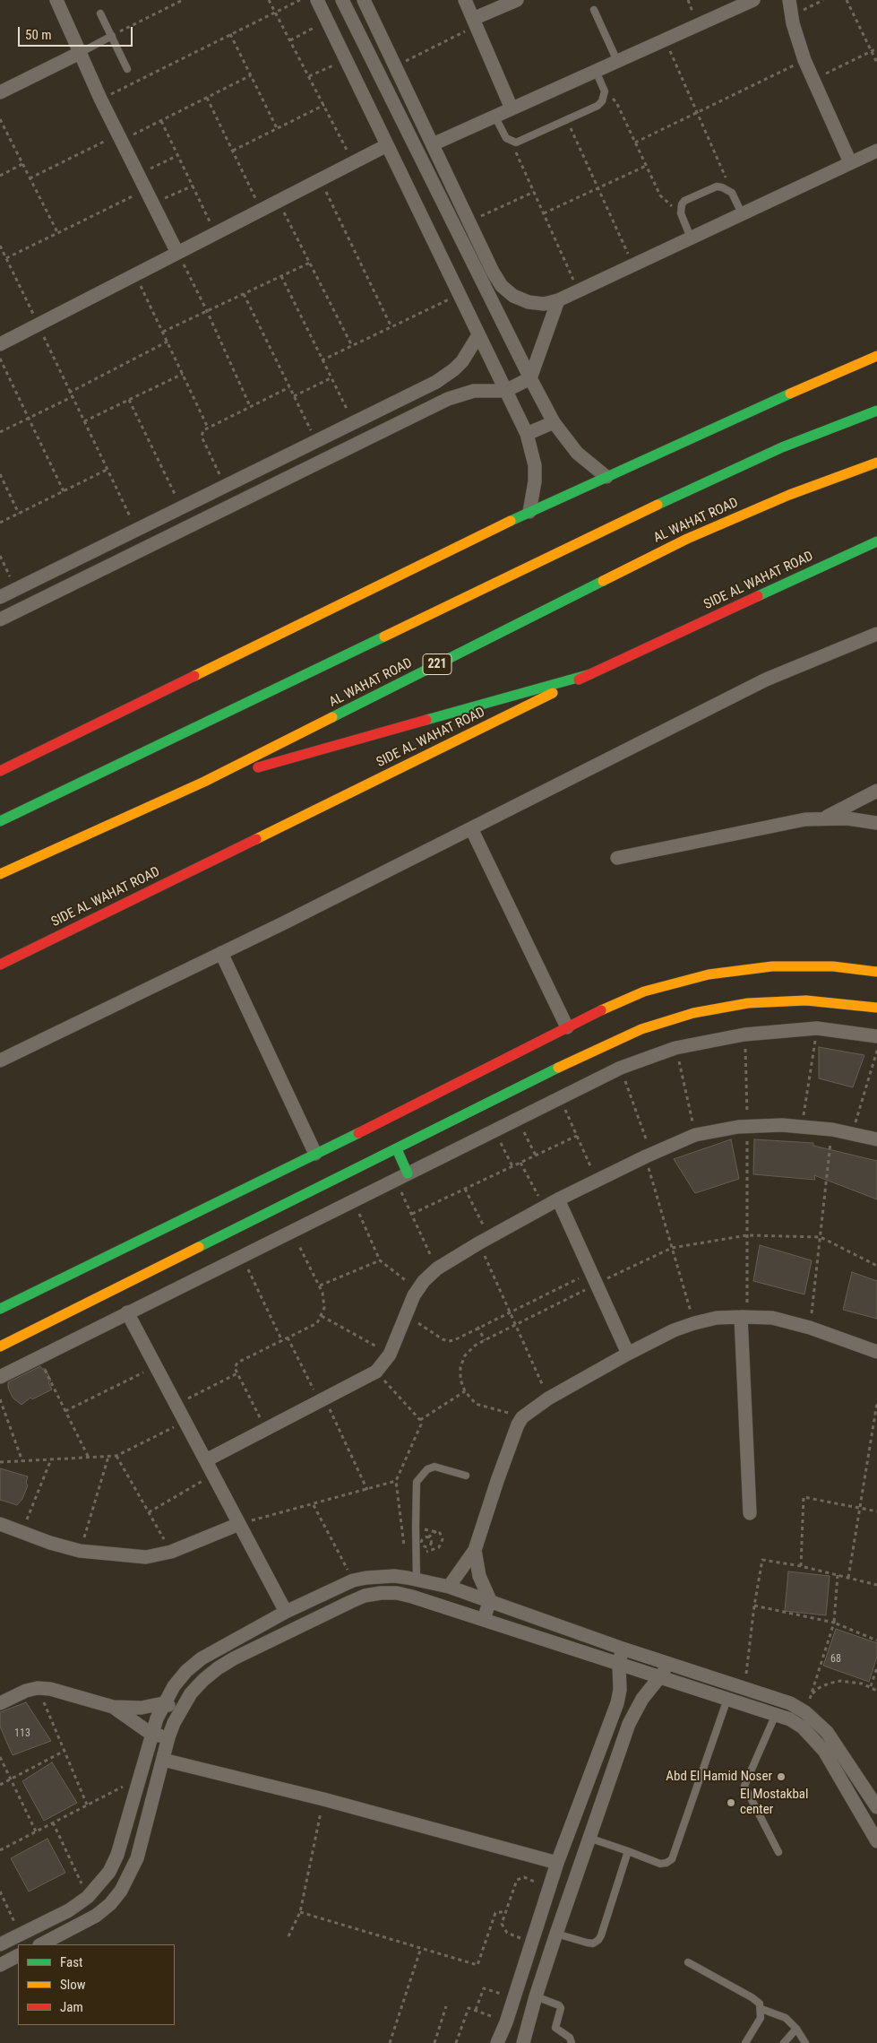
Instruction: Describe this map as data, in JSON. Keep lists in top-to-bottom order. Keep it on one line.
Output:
{"streets":{"main road":["AL WAHAT ROAD","SIDE AL WAHAT ROAD","221"]},"places":["Abd El Hamid Noser","El Mostakbal center"],"house_numbers":["68","113"],"legend":["Fast","Slow","Jam"],"scale_bar":"50 m"}
